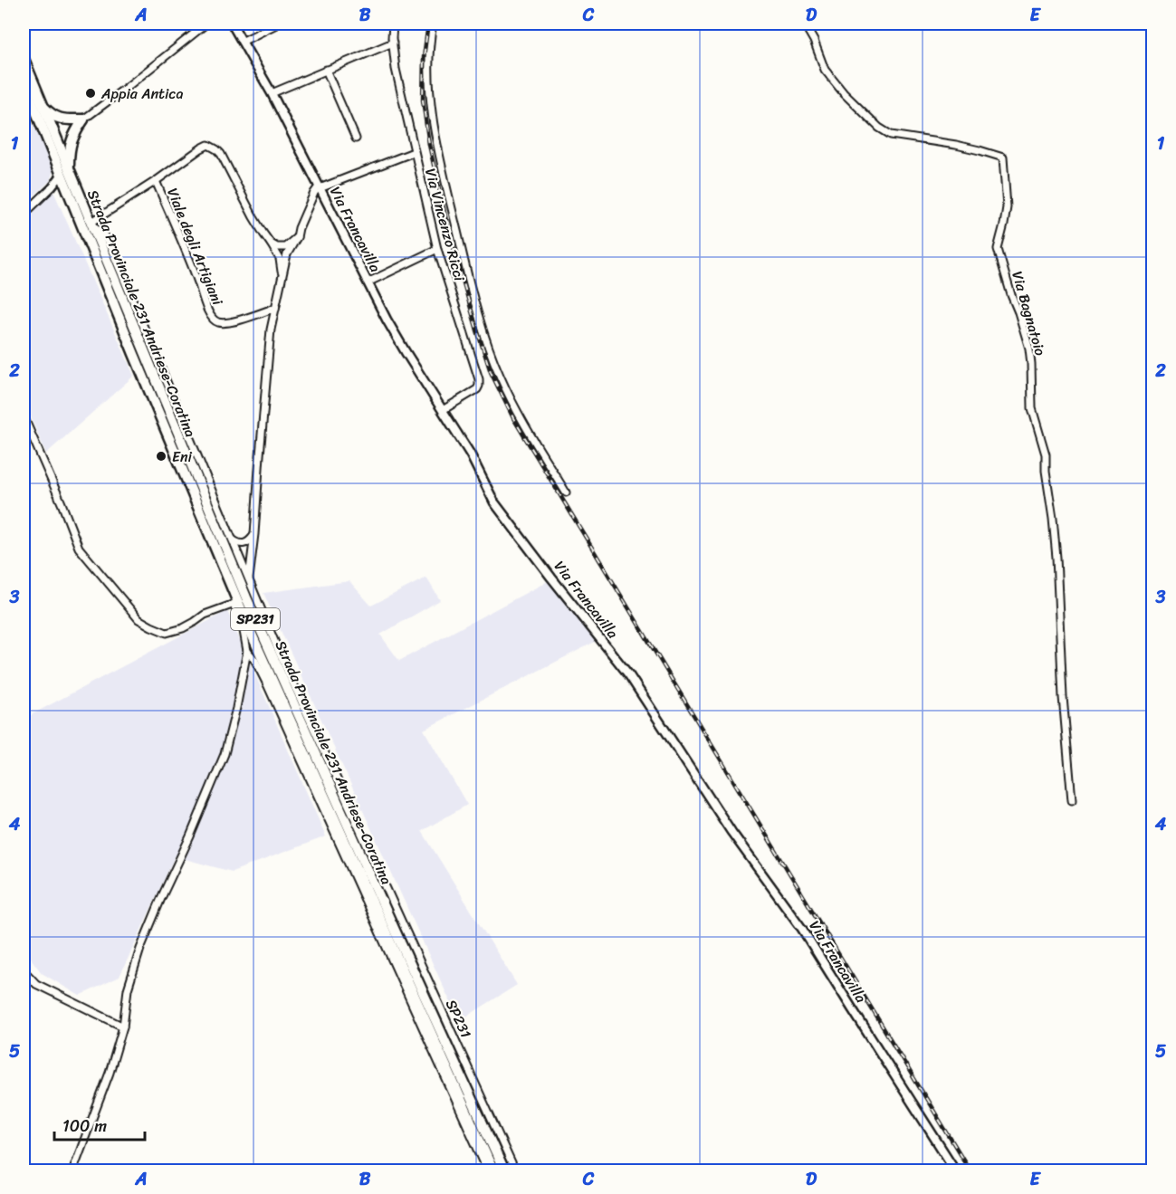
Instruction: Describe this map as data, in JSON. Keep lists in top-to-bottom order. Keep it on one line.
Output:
{"streets":{"highway":["Strada Provinciale 231 Andriese-Coratina","SP231"],"street":["Via Vincenzo Ricci","Via Francavilla","Viale degli Artigiani","Via Bagnatoio"]},"crossings":[["Via Vincenzo Ricci","Via Francavilla"],["Strada Provinciale 231 Andriese-Coratina","SP231"]],"places":["Appia Antica","Eni"],"scale_bar":"100 m","grid":{"columns":["A","B","C","D","E"],"rows":["1","2","3","4","5"]}}
